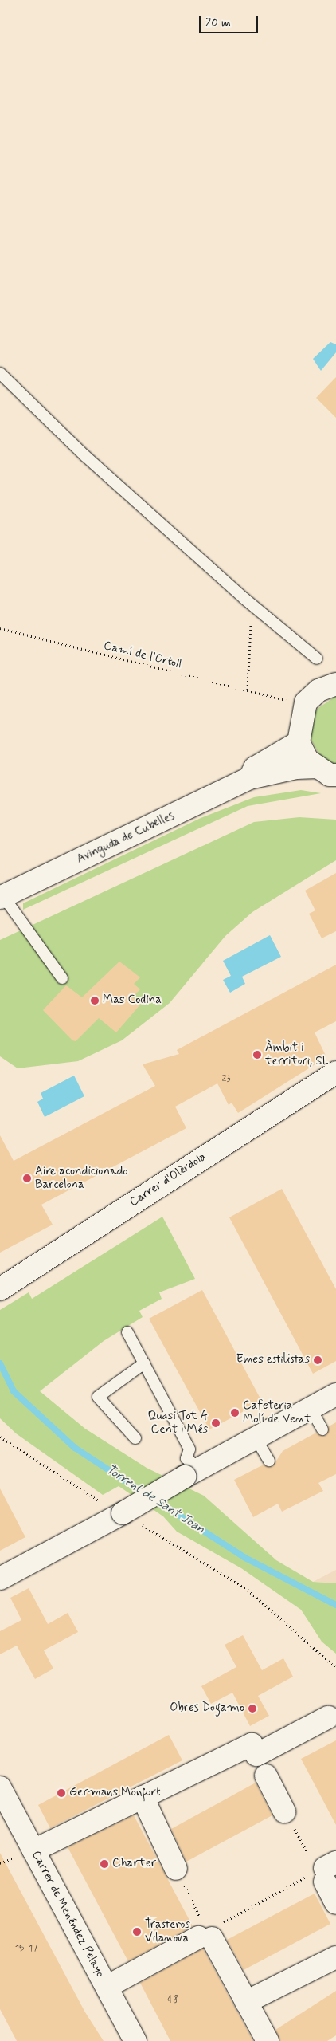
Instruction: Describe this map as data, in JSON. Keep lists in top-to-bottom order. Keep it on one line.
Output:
{"streets":{"street":["Avinguda de Cubelles","Carrer d'Olèrdola","Carrer de Menéndez Pelayo"],"path":["Camí de l'Ortoll"]},"water":["Torrent de Sant Joan"],"places":["Mas Codina","Àmbit i territori, SL","Aire acondicionado Barcelona","Emes estilistas","Cafeteria Molí de Vent","Quasi Tot A Cent i Més","Obres Dogamo","Germans Monfort","Charter","Trasteros Vilanova"],"house_numbers":["23","15-17","48"],"scale_bar":"20 m"}
